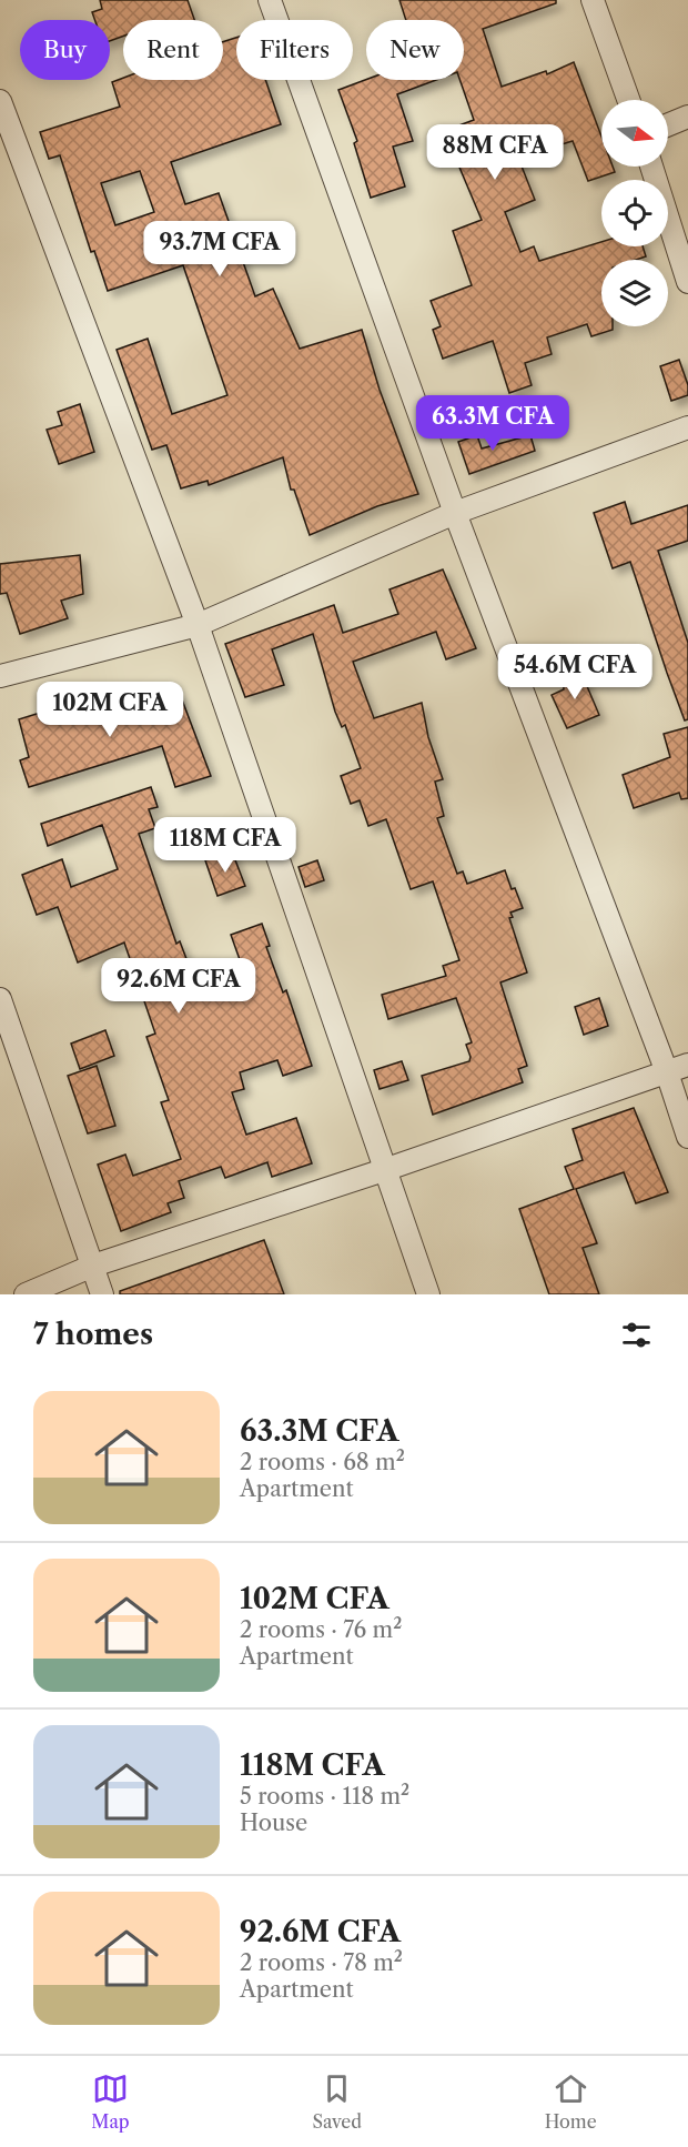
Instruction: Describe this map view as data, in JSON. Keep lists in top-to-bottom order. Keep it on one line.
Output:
{"north":"right","page":{"chip":["Buy","Rent","Filters","New"],"price":["88M CFA","93.7M CFA","63.3M CFA","54.6M CFA","102M CFA","118M CFA","92.6M CFA"],"heading":"7 homes","list":[{"name":"63.3M CFA","note":"2 rooms · 68 m² · Apartment"},{"name":"102M CFA","note":"2 rooms · 76 m² · Apartment"},{"name":"118M CFA","note":"5 rooms · 118 m² · House"},{"name":"92.6M CFA","note":"2 rooms · 78 m² · Apartment"}],"tabs":["Map","Saved","Home"]}}
